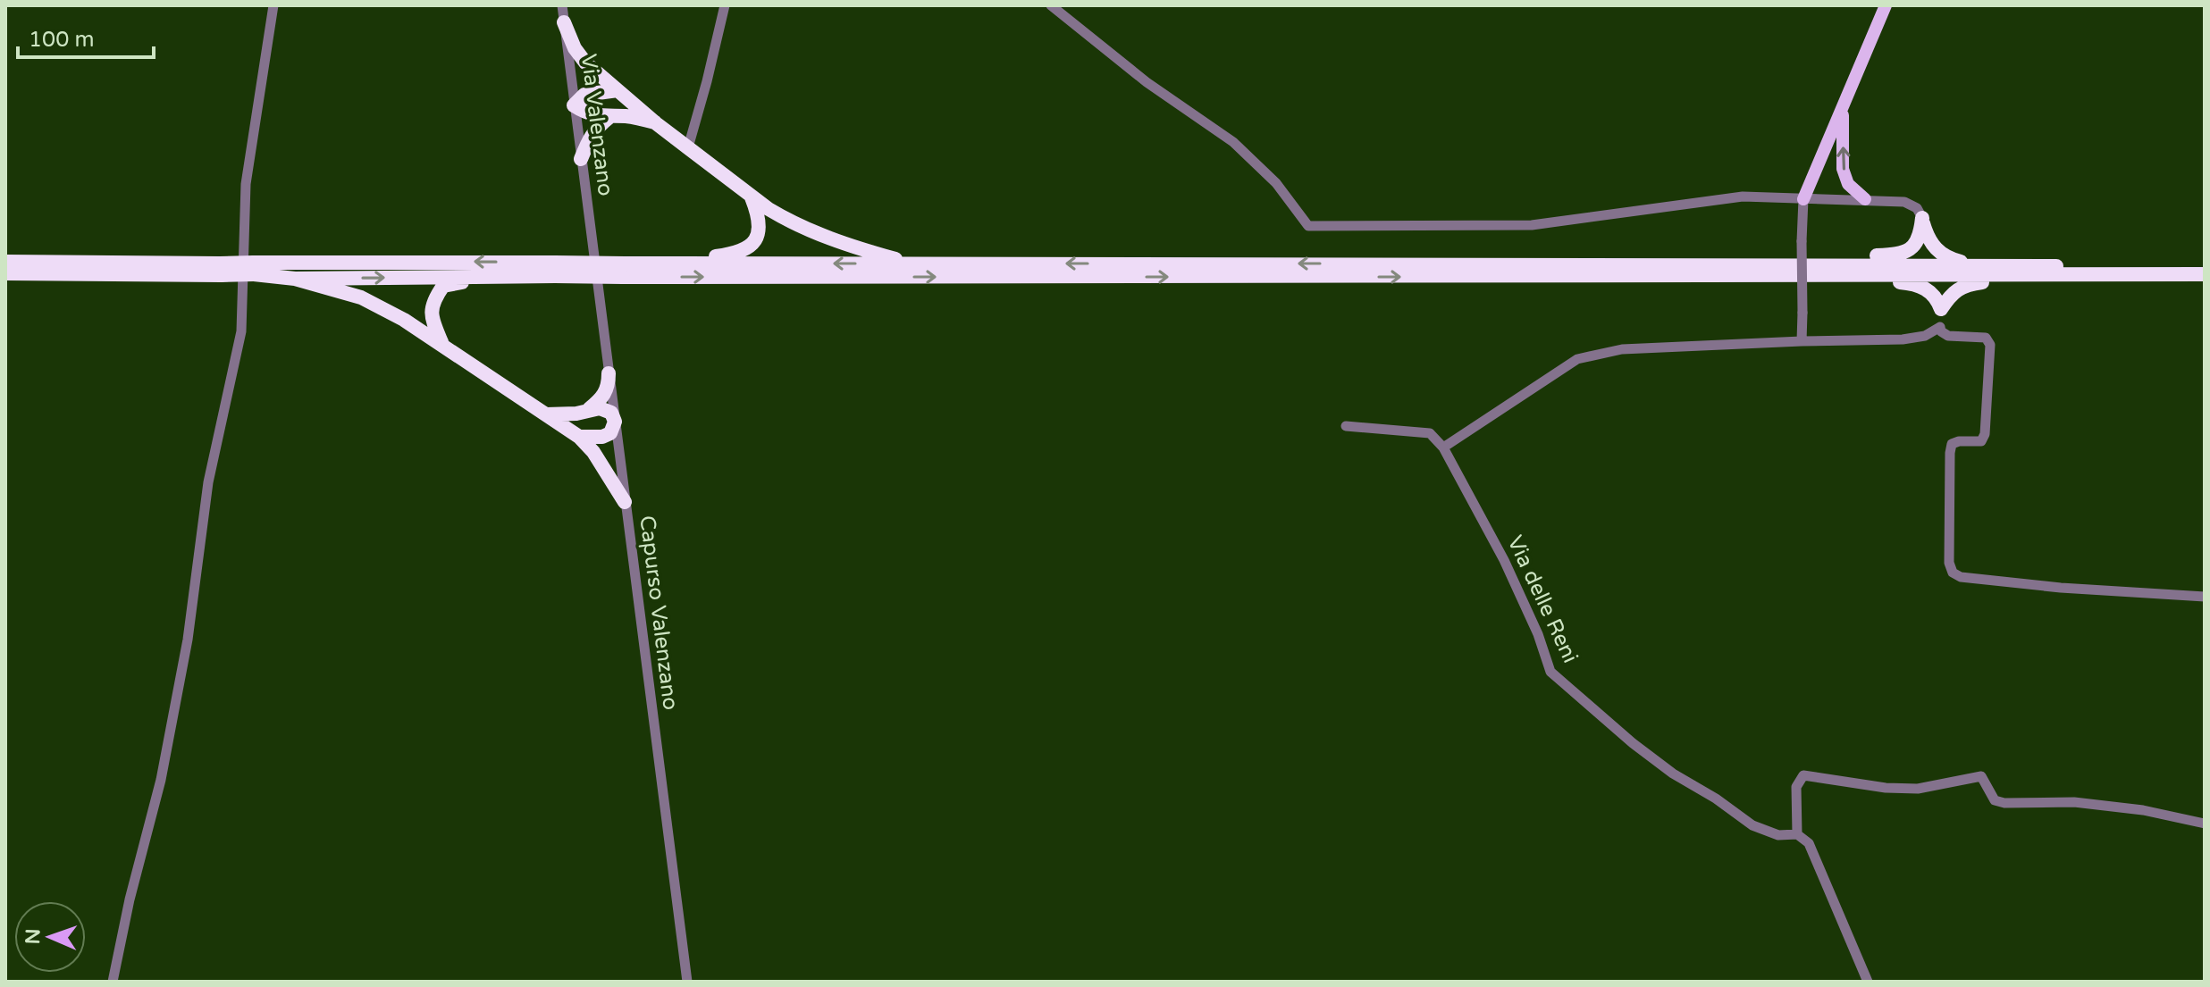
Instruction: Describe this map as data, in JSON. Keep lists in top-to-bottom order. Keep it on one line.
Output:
{"streets":{"street":["Via Valenzano","Via delle Reni","Capurso Valenzano"]},"crossings":[["Via Valenzano","Capurso Valenzano"]],"scale_bar":"100 m","north":"left"}
